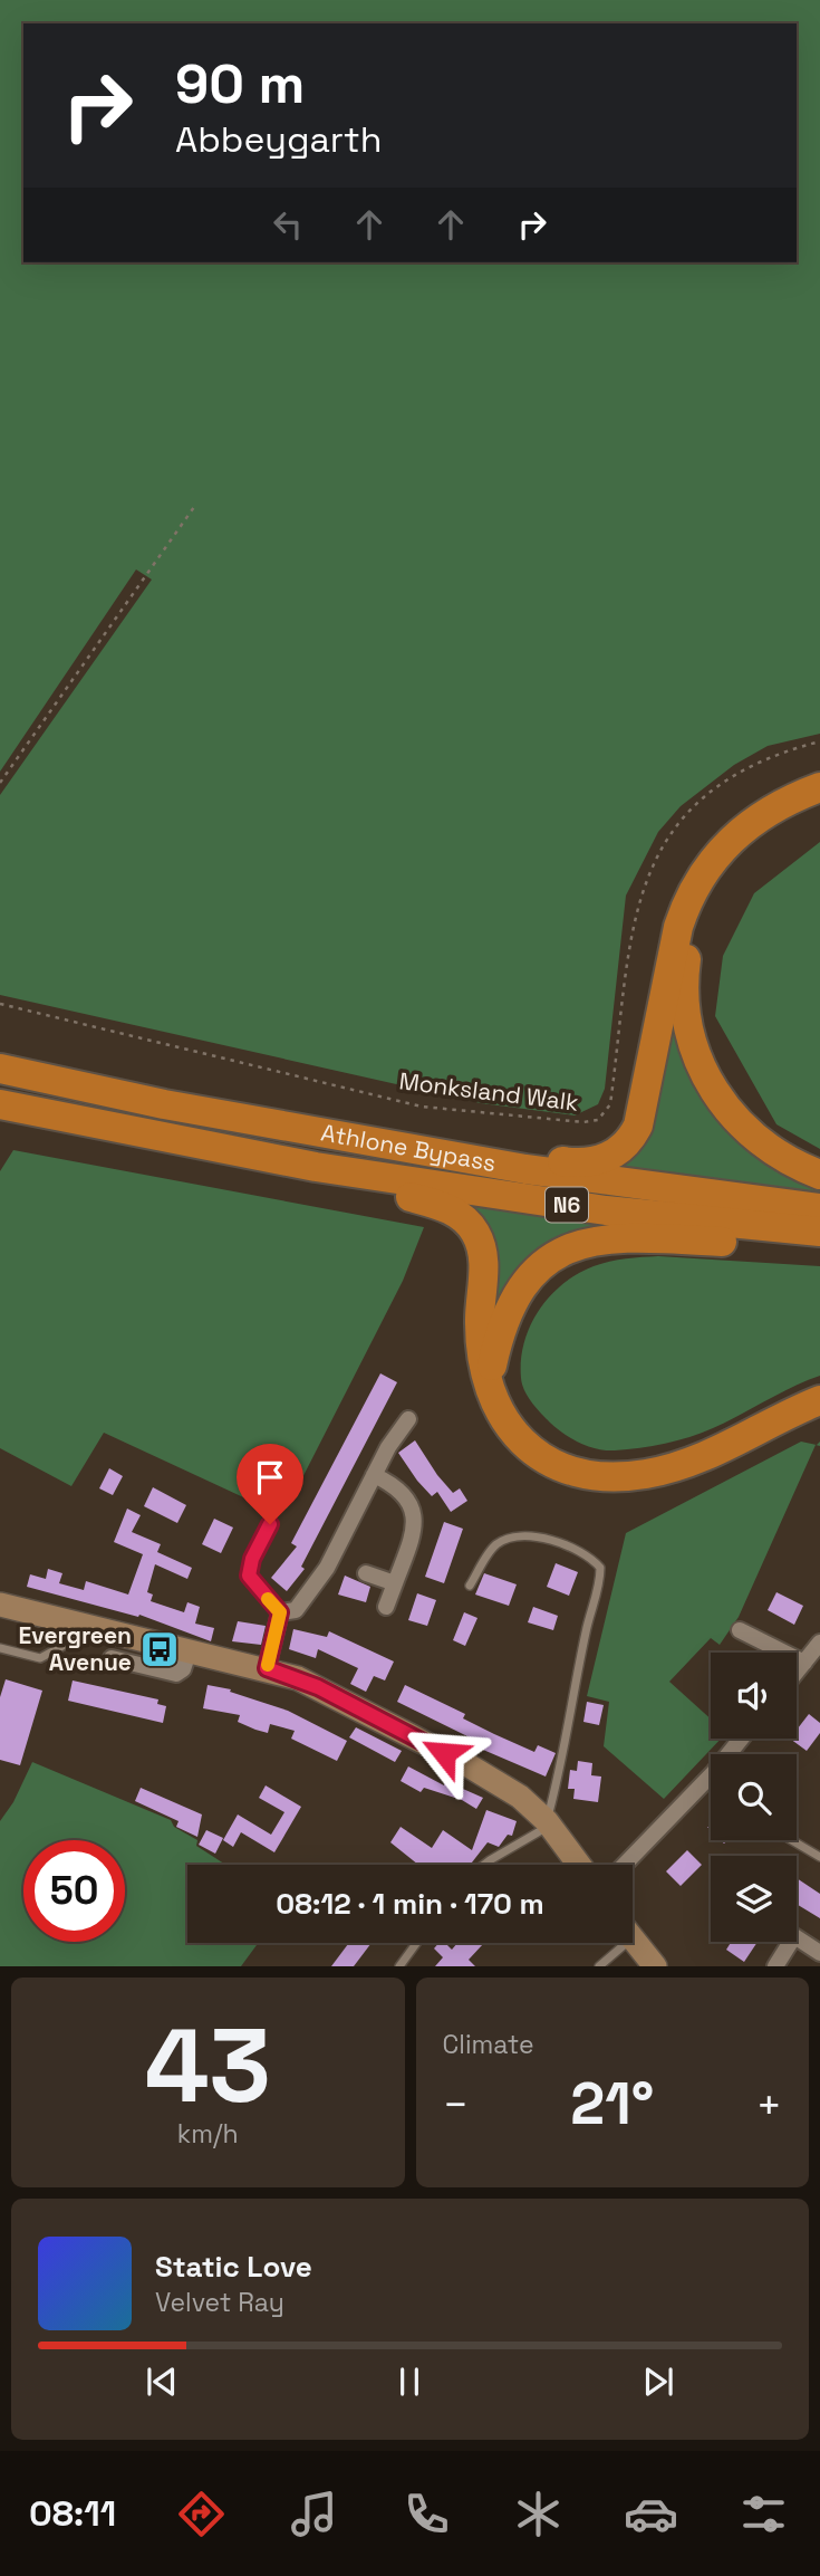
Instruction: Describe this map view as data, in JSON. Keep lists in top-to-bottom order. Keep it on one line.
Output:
{"streets":{"highway":["Athlone Bypass","N6"],"path":["Monksland Walk"]},"places":{"bus stop":["Evergreen Avenue"]},"page":{"turn":["90 m","Abbeygarth"],"limit":"50","trip":"08:12 · 1 min · 170 m","tile":[["43","km/h"],"Climate"],"heat":["−","21°","+"],"song":["Static Love","Velvet Ray"],"tabs":"08:11"}}
